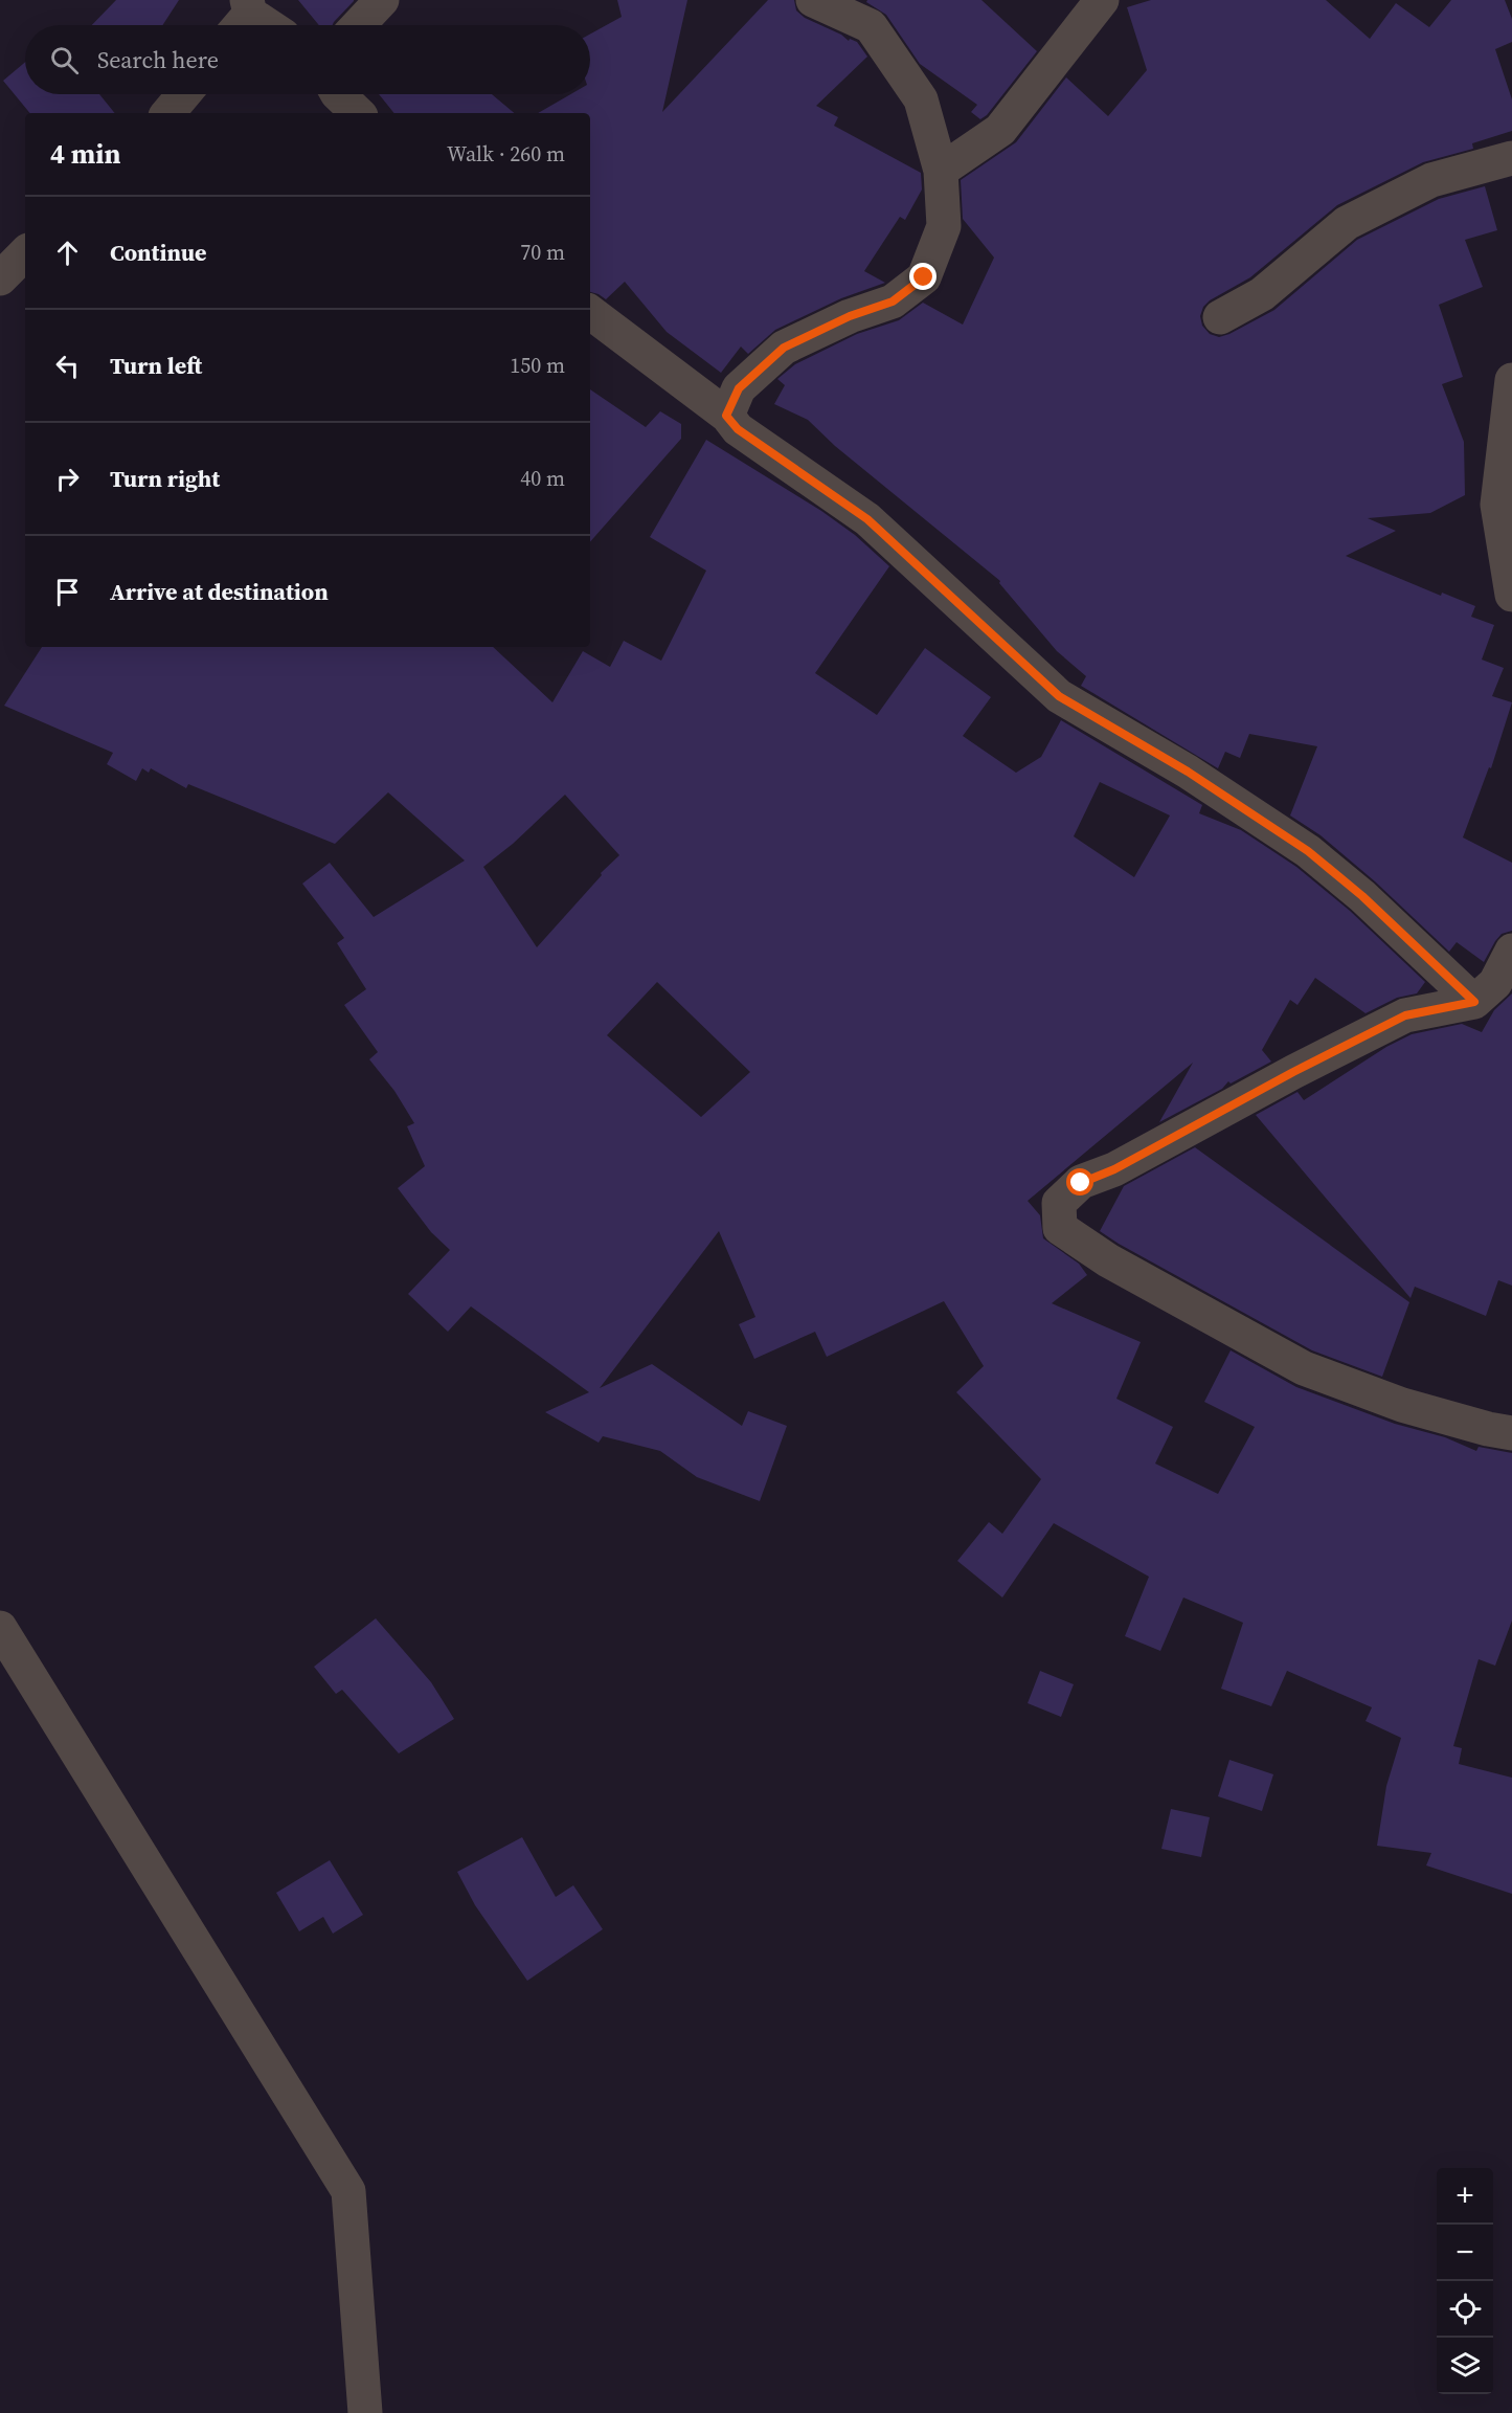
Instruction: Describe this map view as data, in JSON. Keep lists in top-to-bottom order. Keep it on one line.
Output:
{"page":{"search":"Search here","heading":["4 min","Walk · 260 m"],"list":[["Continue","70 m"],["Turn left","150 m"],["Turn right","40 m"],"Arrive at destination"],"map_buttons":["+","−"]}}
